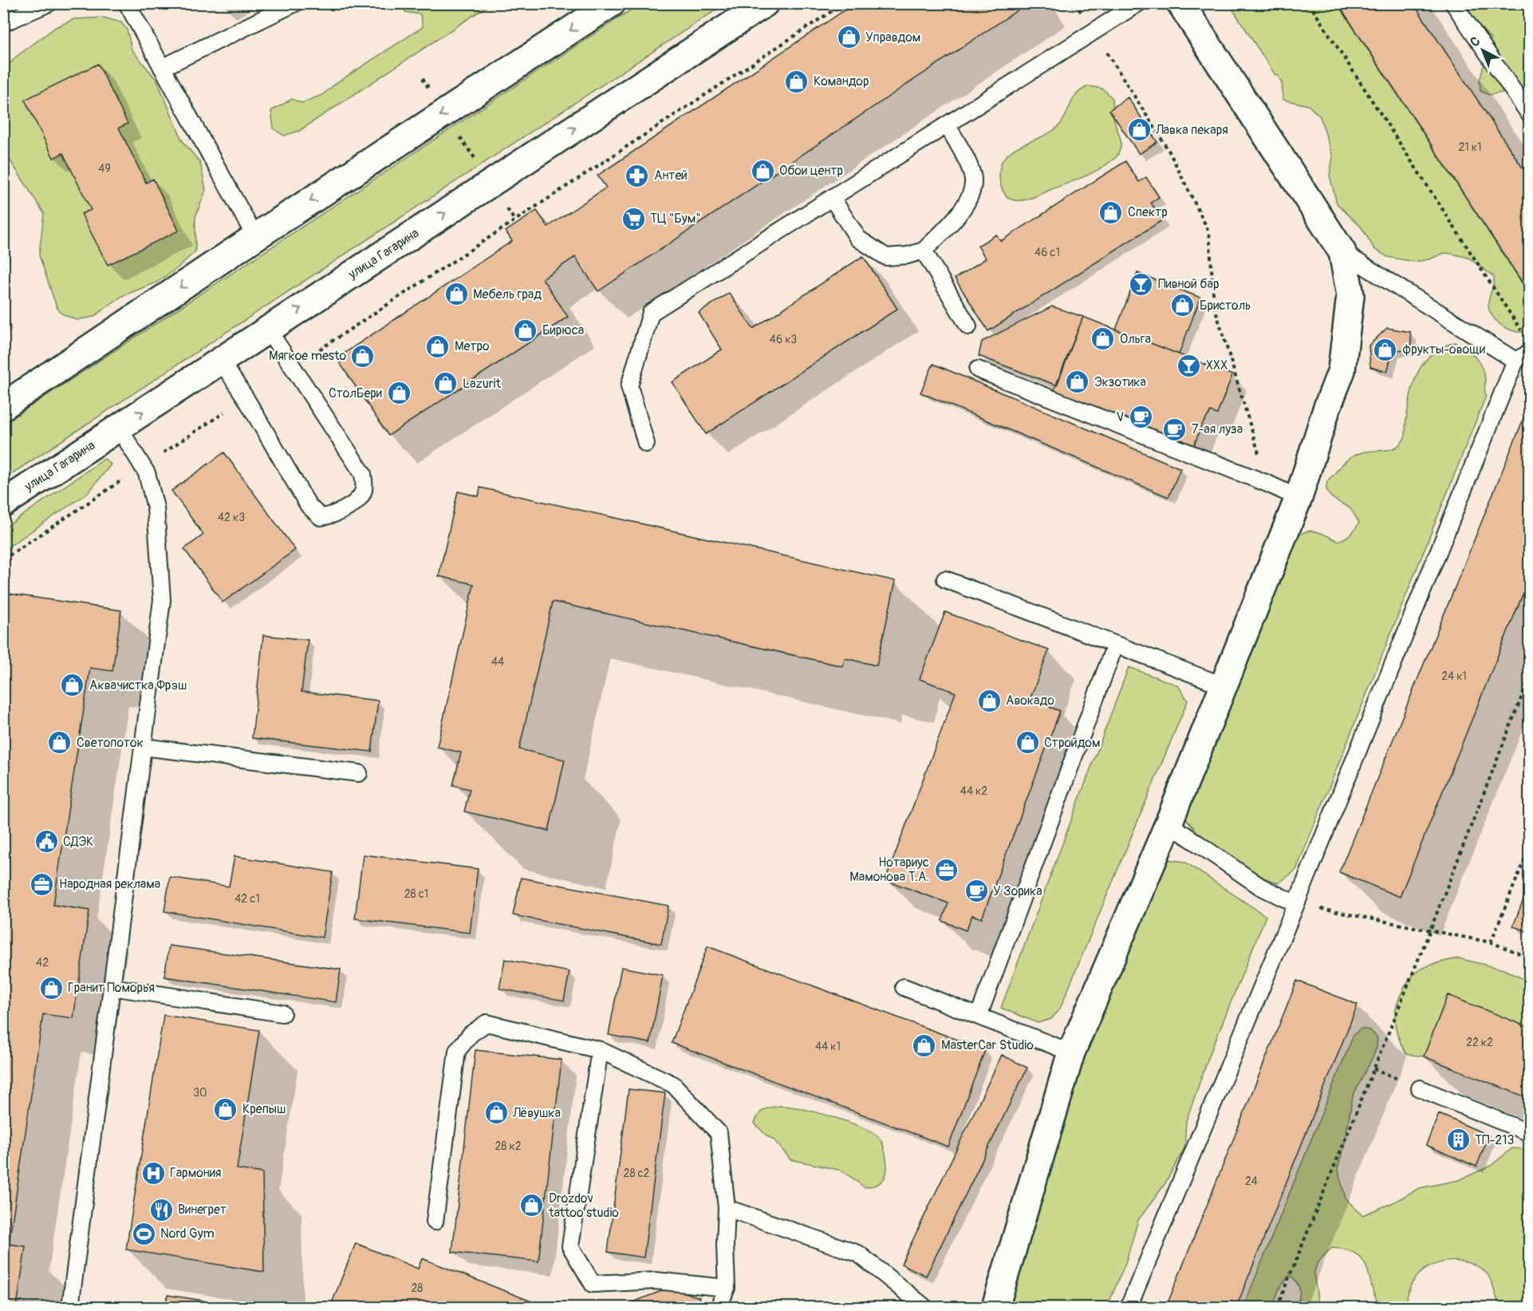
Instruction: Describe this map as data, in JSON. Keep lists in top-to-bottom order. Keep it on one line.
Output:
{"streets":{"main road":["улица Гагарина"]},"places":{"shop":["Управдом","Командор","Лавка пекаря","Обои центр","Спектр","Мебель град","Бристоль","Бирюса","Ольга","Метро","фрукты-овощи","Мягкое mesto","Экзотика","Lazurit","СтолБери","Аквачистка Фрэш","Авокадо","Светопоток","Стройдом","Гранит Поморья","MasterCar Studio","Крепыш","Лёвушка","Drozdov tattoo studio"],"pharmacy":["Антей"],"supermarket":["ТЦ \"Бум\""],"bar":["Пивной бар","XXX"],"cafe":["V","7-ая луза","У Зорика"],"public building":["СДЭК"],"office":["Нотариус Мамонова Т.А.","Народная реклама"],"building":["ТП-213"],"hospital":["Гармония"],"restaurant":["Винегрет"],"sports":["Nord Gym"]},"house_numbers":["21 к1","49","46 с1","46 к3","42 к3","44","24 к1","44 к2","28 с1","42 с1","42","22 к2","44 к1","30","28 к2","28 с2","24","28"],"north":"top left"}
